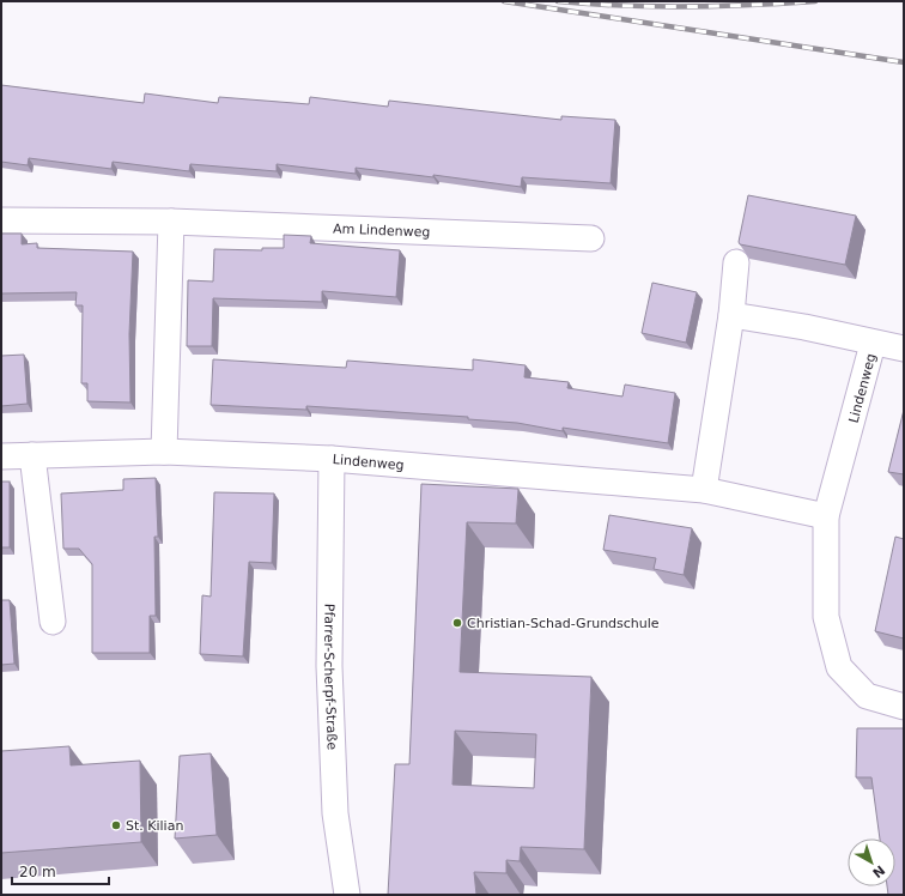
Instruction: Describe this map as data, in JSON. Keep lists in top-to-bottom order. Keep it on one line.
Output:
{"streets":{"street":["Am Lindenweg","Lindenweg","Pfarrer-Scherpf-Straße"]},"crossings":[["Lindenweg","Pfarrer-Scherpf-Straße"]],"places":["Christian-Schad-Grundschule","St. Kilian"],"scale_bar":"20 m","north":"bottom right"}
